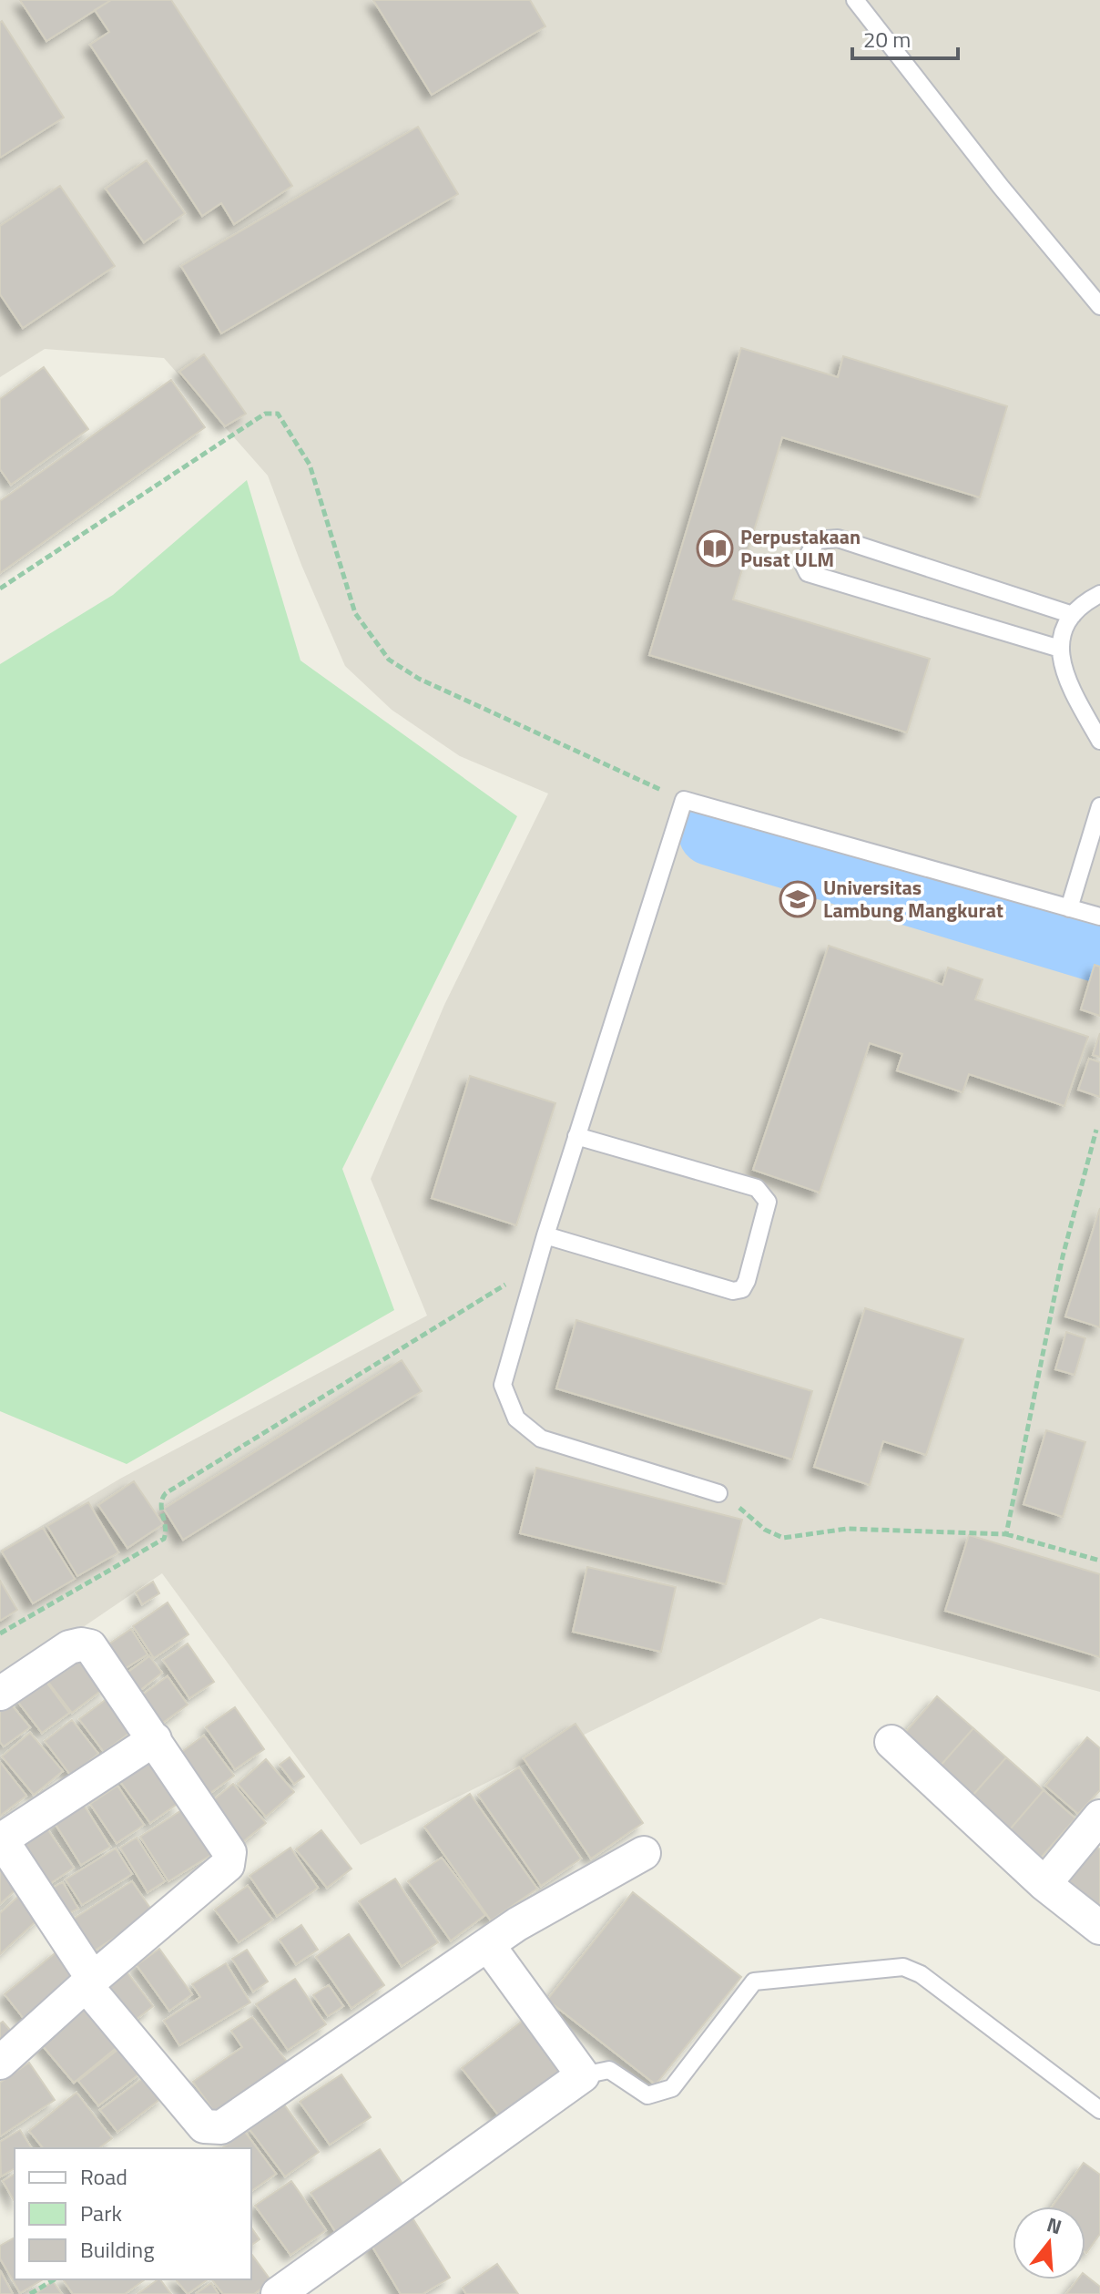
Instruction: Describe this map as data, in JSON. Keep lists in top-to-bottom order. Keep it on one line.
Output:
{"places":{"library":["Perpustakaan Pusat ULM"],"school or university":["Universitas Lambung Mangkurat"]},"legend":["Road","Park","Building"],"scale_bar":"20 m","north":"top"}
